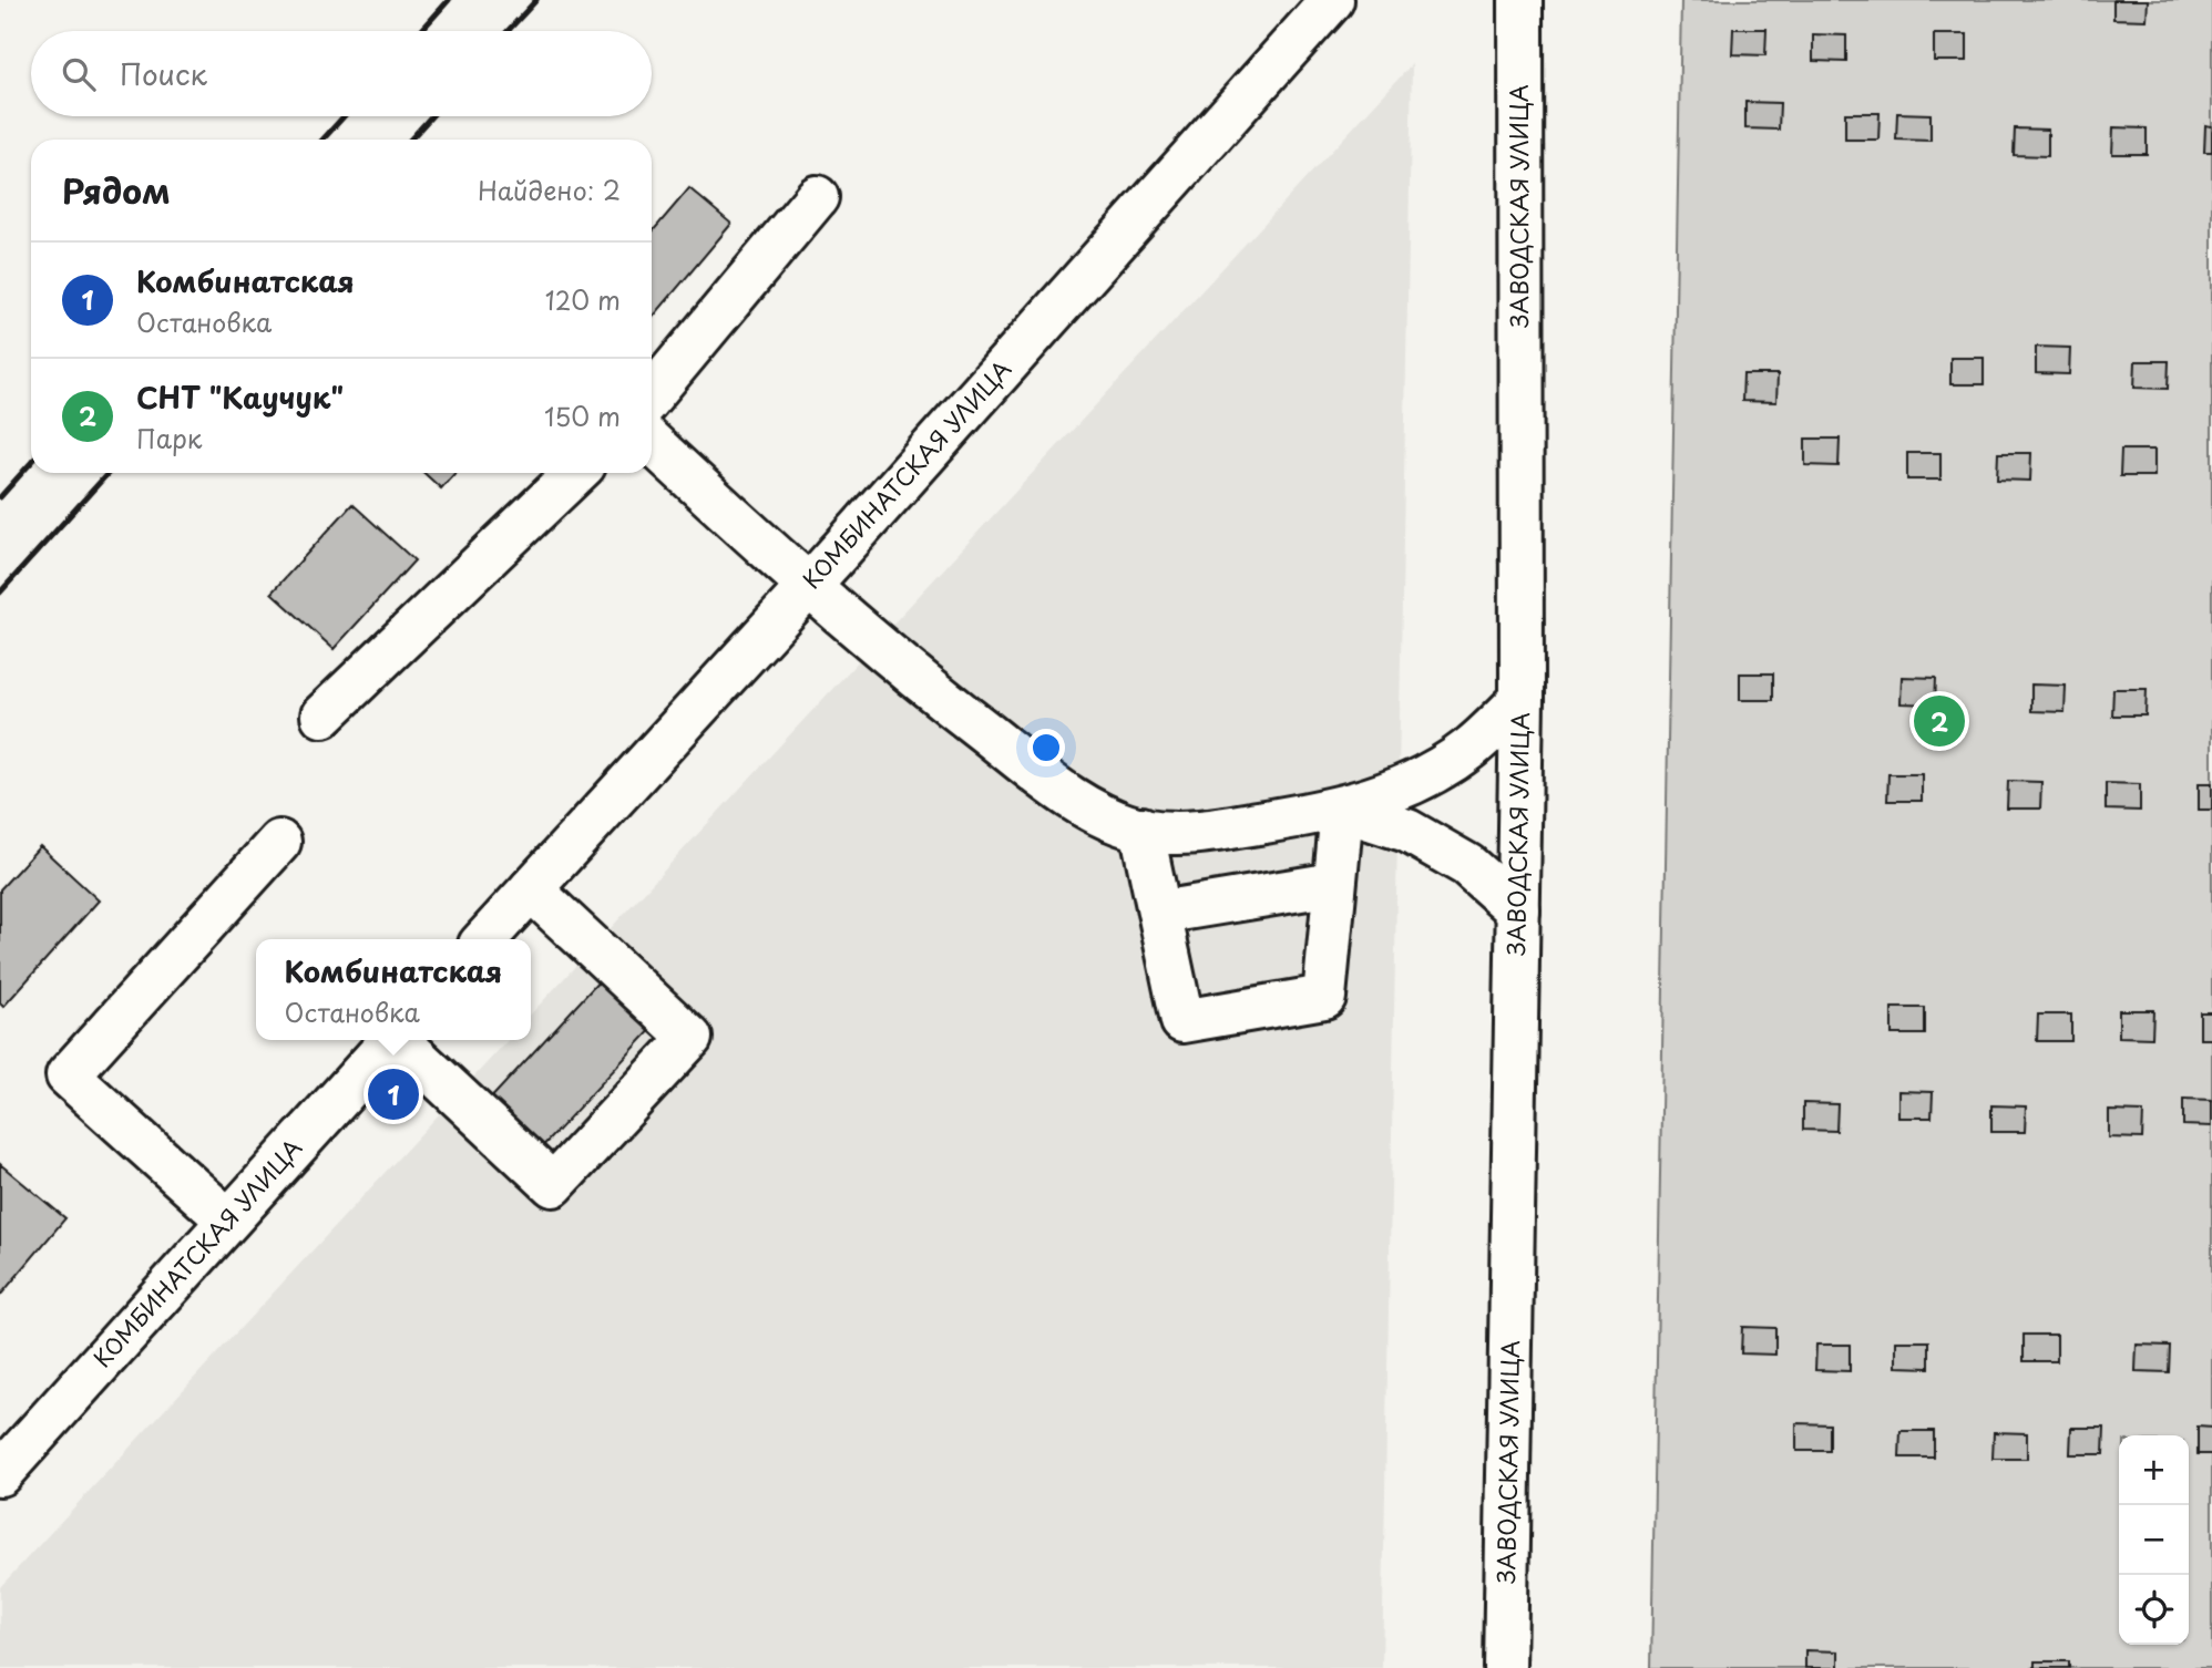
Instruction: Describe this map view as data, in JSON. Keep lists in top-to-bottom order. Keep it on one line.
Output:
{"streets":{"main road":["ЗАВОДСКАЯ УЛИЦА","КОМБИНАТСКАЯ УЛИЦА"]},"page":{"search":"Поиск","heading":["Рядом","Найдено: 2"],"list":[{"mark":"1","name":"Комбинатская","note":"Остановка","value":"120 m"},{"mark":"2","name":"СНТ \"Каучук\"","note":"Парк","value":"150 m"}],"pins":["2","1"],"popup":["Комбинатская","Остановка"],"map_buttons":["+","−"]}}
